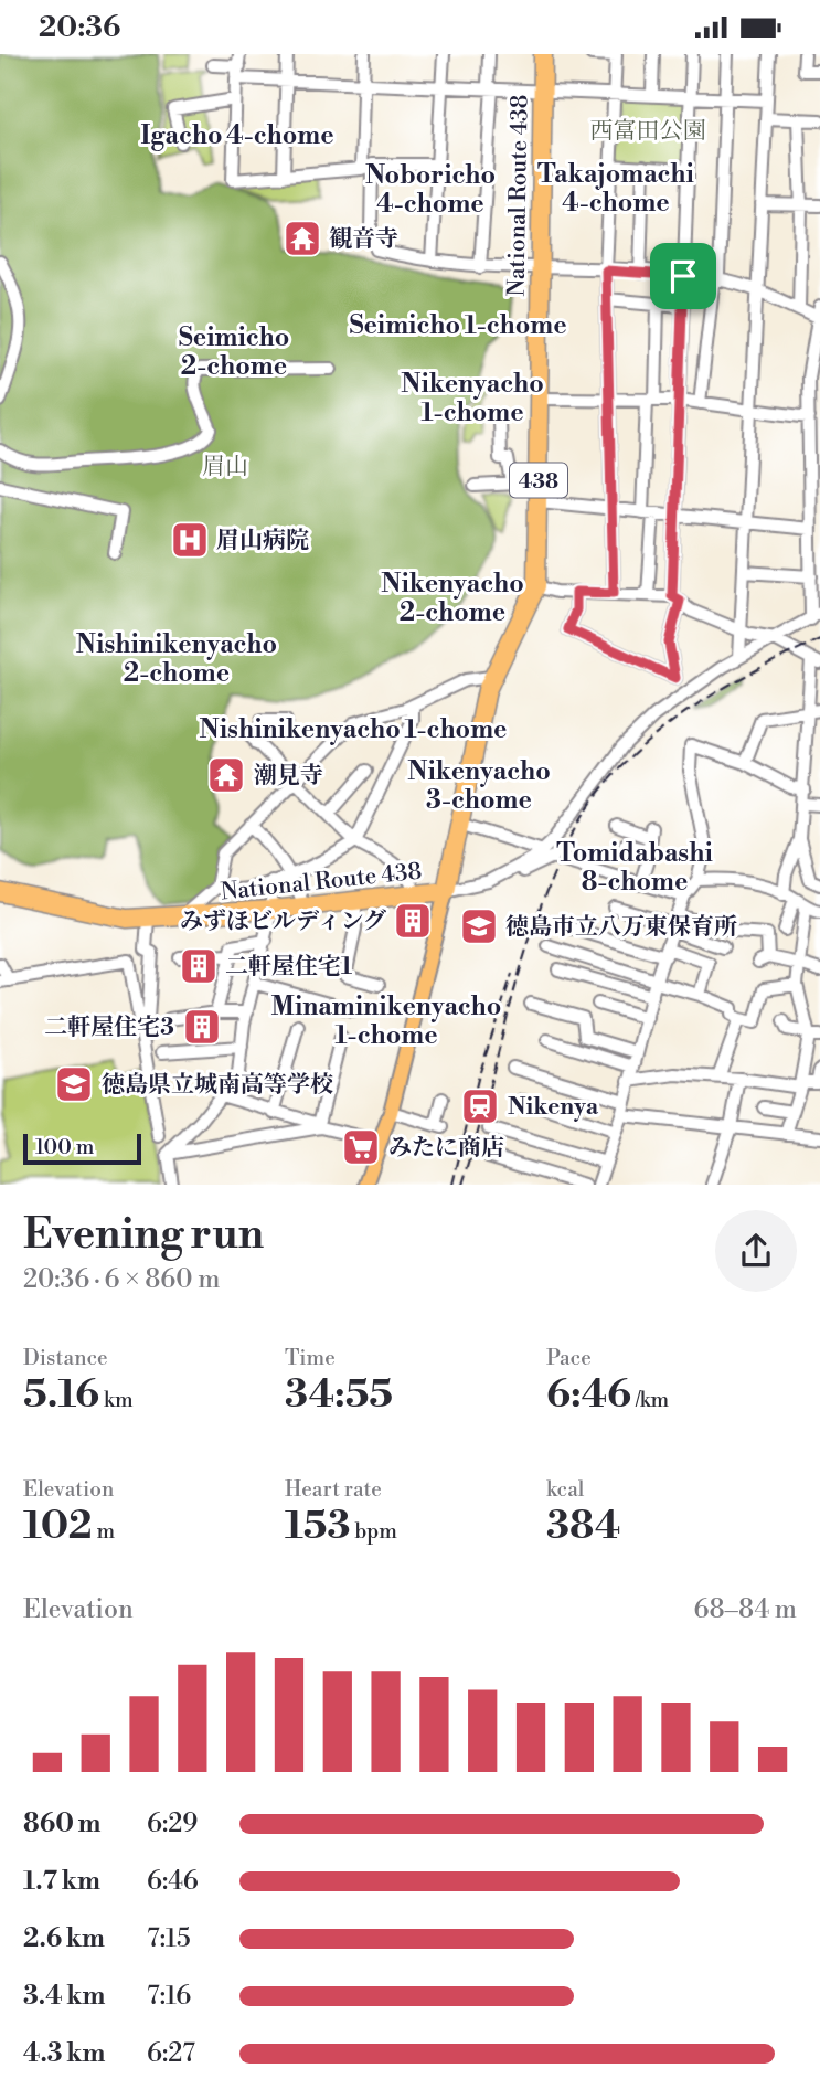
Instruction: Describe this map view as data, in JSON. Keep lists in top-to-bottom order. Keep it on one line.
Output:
{"streets":{"highway":["National Route 438","438"]},"districts":["Igacho 4-chome","Takajomachi 4-chome","Noboricho 4-chome","Seimicho 1-chome","Seimicho 2-chome","Nikenyacho 1-chome","Nikenyacho 2-chome","Nishinikenyacho 2-chome","Nishinikenyacho 1-chome","Nikenyacho 3-chome","Tomidabashi 8-chome","Minaminikenyacho 1-chome"],"parks":["西富田公園","眉山"],"places":{"temple":["観音寺","潮見寺"],"hospital":["眉山病院"],"building":["みずほビルディング","二軒屋住宅1","二軒屋住宅3"],"school or university":["徳島市立八万東保育所","徳島県立城南高等学校"],"station":["Nikenya"],"supermarket":["みたに商店"]},"scale_bar":"100 m","page":{"status":"20:36","scale":"100 m","heading":["Evening run","20:36 · 6 × 860 m"],"stats":[["Distance","5.16 km"],["Time","34:55"],["Pace","6:46 /km"],["Elevation","102 m"],["Heart rate","153 bpm"],["kcal","384"]],"chart":["Elevation","68–84 m"],"list":[{"name":"860 m","note":"6:29"},{"name":"1.7 km","note":"6:46"},{"name":"2.6 km","note":"7:15"},{"name":"3.4 km","note":"7:16"},{"name":"4.3 km","note":"6:27"}]}}
